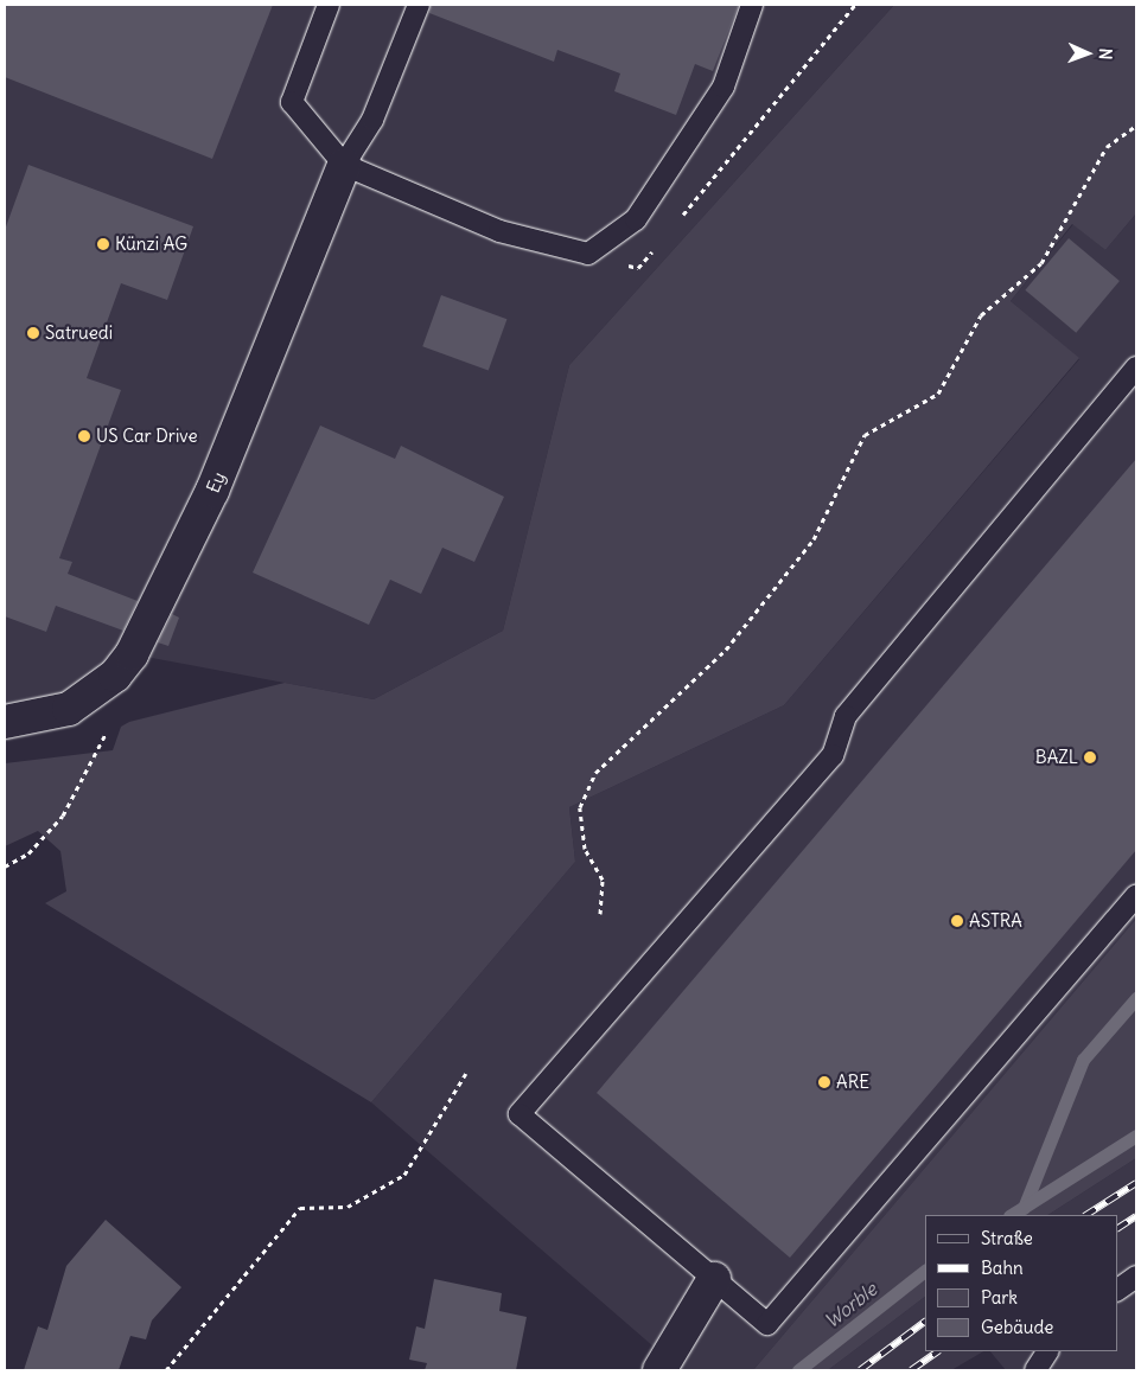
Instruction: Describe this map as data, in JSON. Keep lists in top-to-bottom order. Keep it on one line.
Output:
{"streets":{"street":["Ey"]},"water":["Worble"],"places":["Künzi AG","Satruedi","US Car Drive","BAZL","ASTRA","ARE"],"legend":["Straße","Bahn","Park","Gebäude"],"north":"right"}
